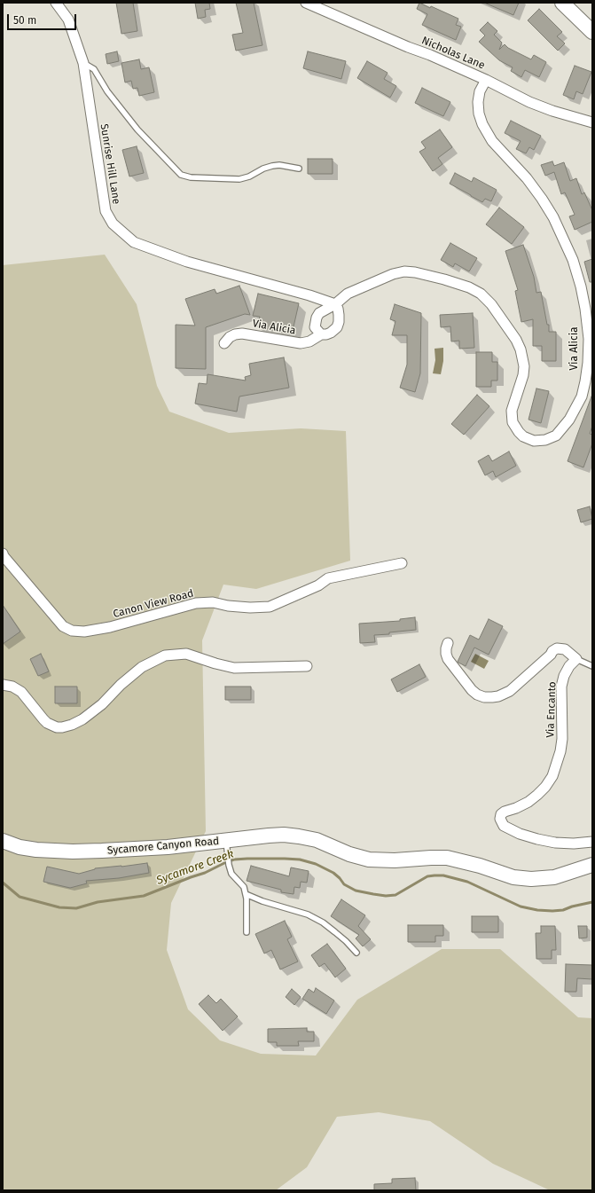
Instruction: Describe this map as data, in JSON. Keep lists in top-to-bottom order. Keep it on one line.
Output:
{"streets":{"main road":["Sycamore Canyon Road"],"street":["Nicholas Lane","Sunrise Hill Lane","Via Alicia","Canon View Road","Via Encanto"]},"crossings":[["Nicholas Lane","Via Alicia"],["Sunrise Hill Lane","Via Alicia"]],"water":["Sycamore Creek"],"scale_bar":"50 m"}
